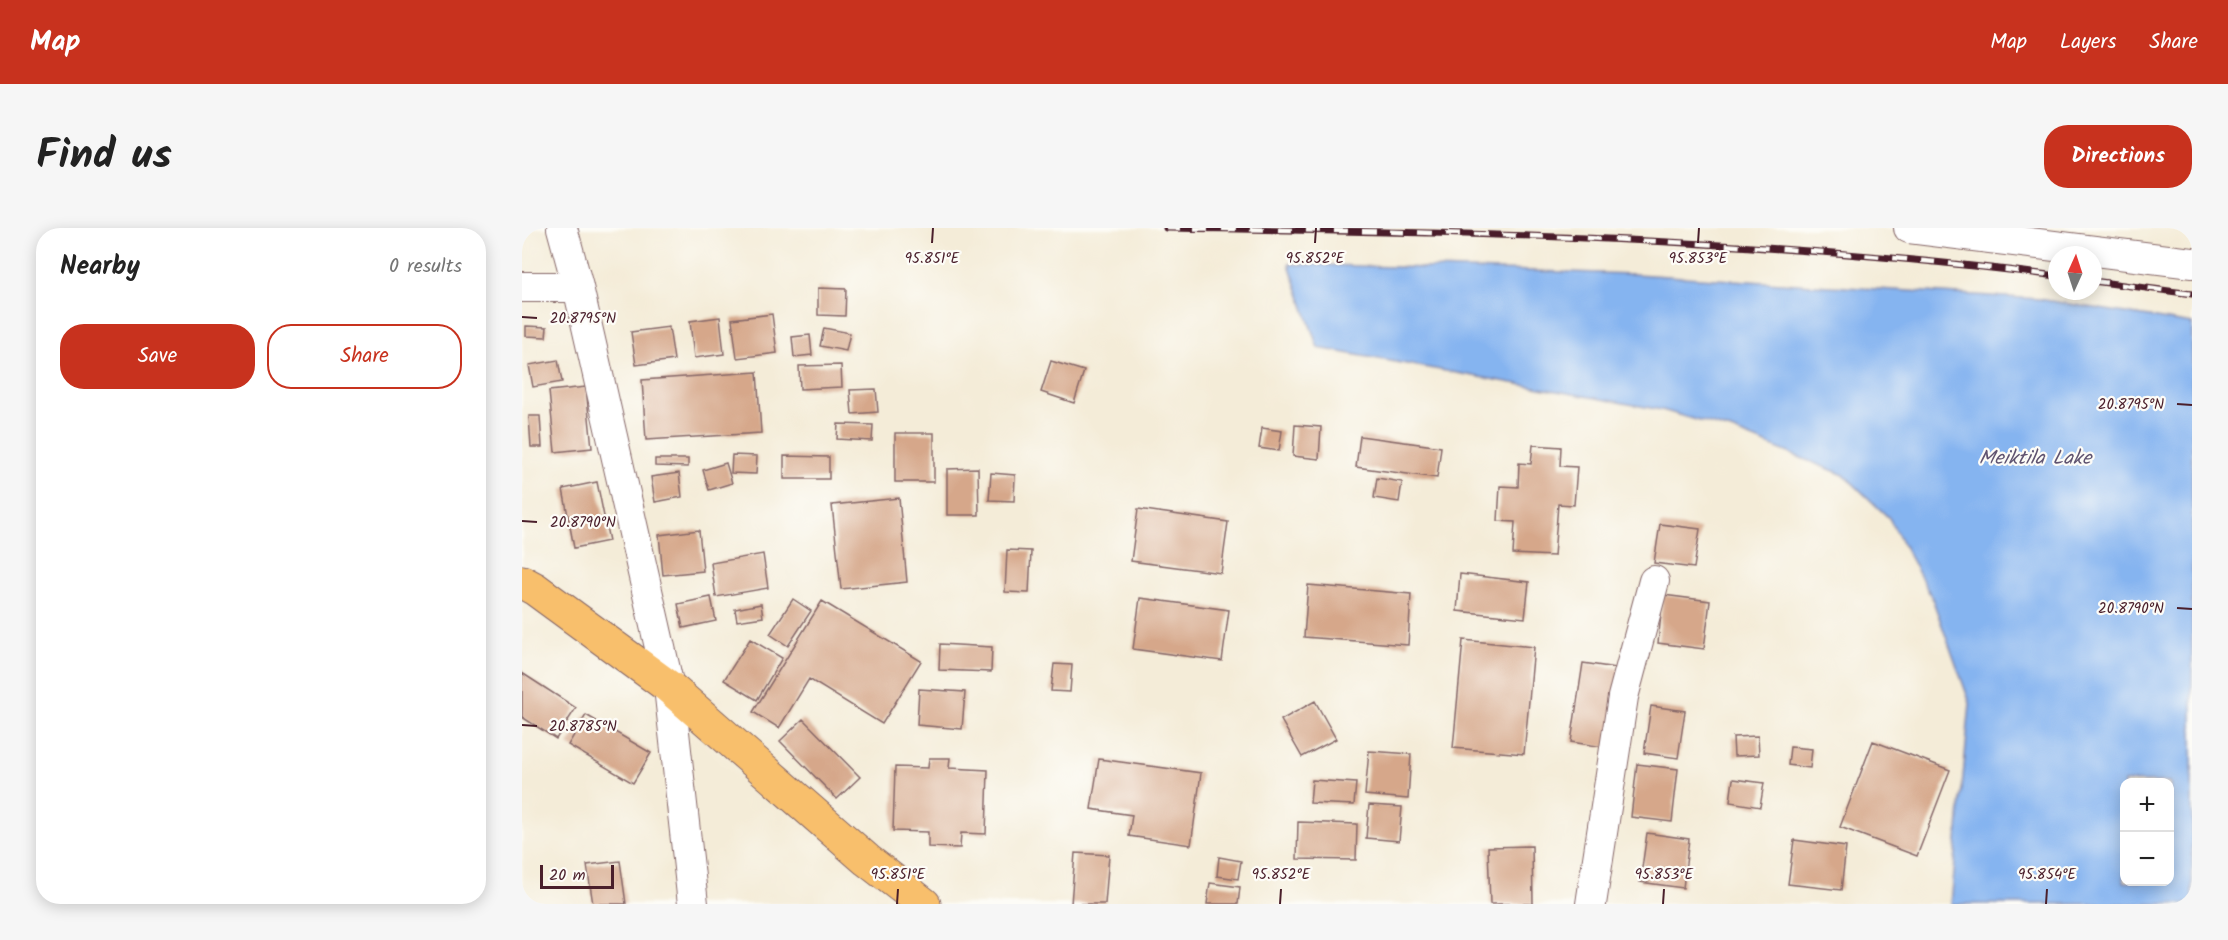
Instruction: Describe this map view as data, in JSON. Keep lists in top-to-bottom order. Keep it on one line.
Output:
{"water":["Meiktila Lake"],"scale_bar":"20 m","north":"top","page":{"header":"Map","nav":["Map","Layers","Share"],"title":"Find us","buttons":["Directions",["Save","Share"]],"heading":["Nearby","0 results"],"map_buttons":["+","−"],"scale":"20 m"},"coordinates":["95.851°E","95.852°E","95.853°E","20.8795°N","20.8790°N","20.8785°N","95.854°E"]}
